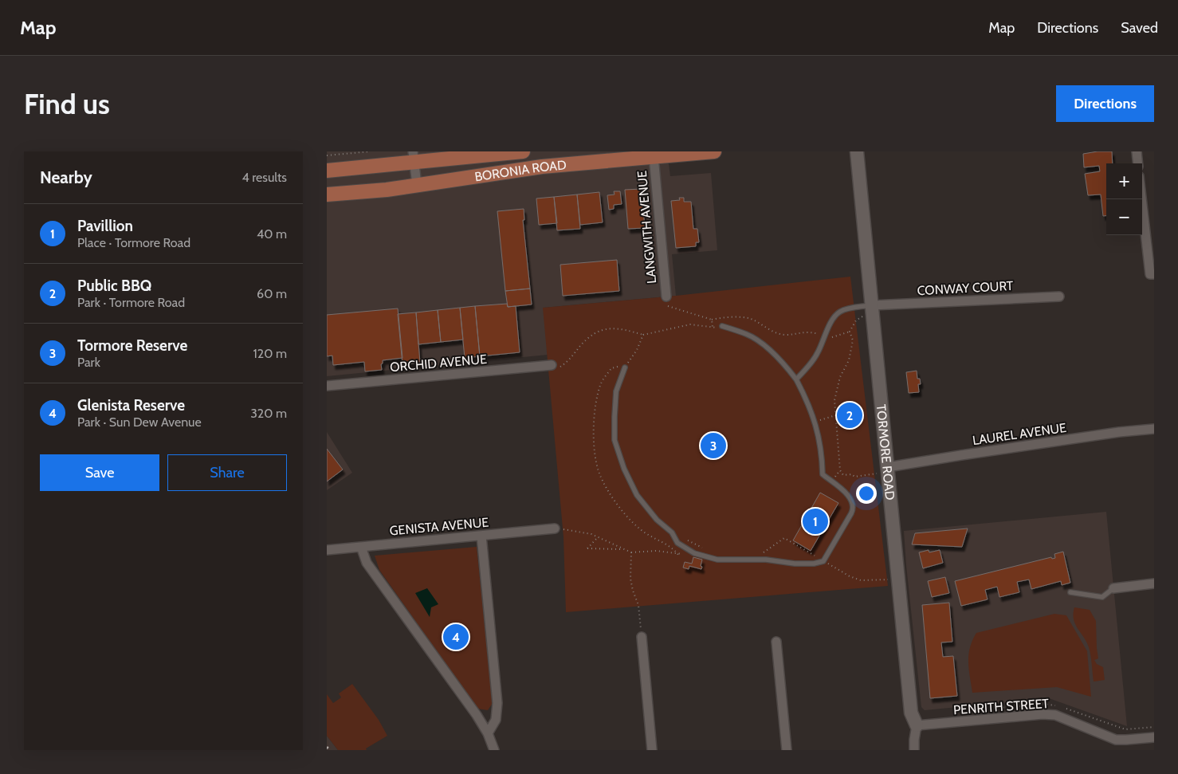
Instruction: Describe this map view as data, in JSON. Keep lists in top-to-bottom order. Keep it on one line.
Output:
{"streets":{"main road":["BORONIA ROAD"],"street":["LANGWITH AVENUE","CONWAY COURT","ORCHID AVENUE","LAUREL AVENUE","TORMORE ROAD","GENISTA AVENUE","PENRITH STREET"]},"crossings":[["BORONIA ROAD","LANGWITH AVENUE"],["CONWAY COURT","TORMORE ROAD"],["LAUREL AVENUE","TORMORE ROAD"],["TORMORE ROAD","PENRITH STREET"]],"page":{"header":"Map","nav":["Map","Directions","Saved"],"buttons":["Directions",["Save","Share"]],"title":"Find us","heading":["Nearby","4 results"],"map_buttons":["+","−"],"list":[{"mark":"1","name":"Pavillion","note":"Place · Tormore Road","value":"40 m"},{"mark":"2","name":"Public BBQ","note":"Park · Tormore Road","value":"60 m"},{"mark":"3","name":"Tormore Reserve","note":"Park","value":"120 m"},{"mark":"4","name":"Glenista Reserve","note":"Park · Sun Dew Avenue","value":"320 m"}],"pins":["2","3","1","4"]}}
